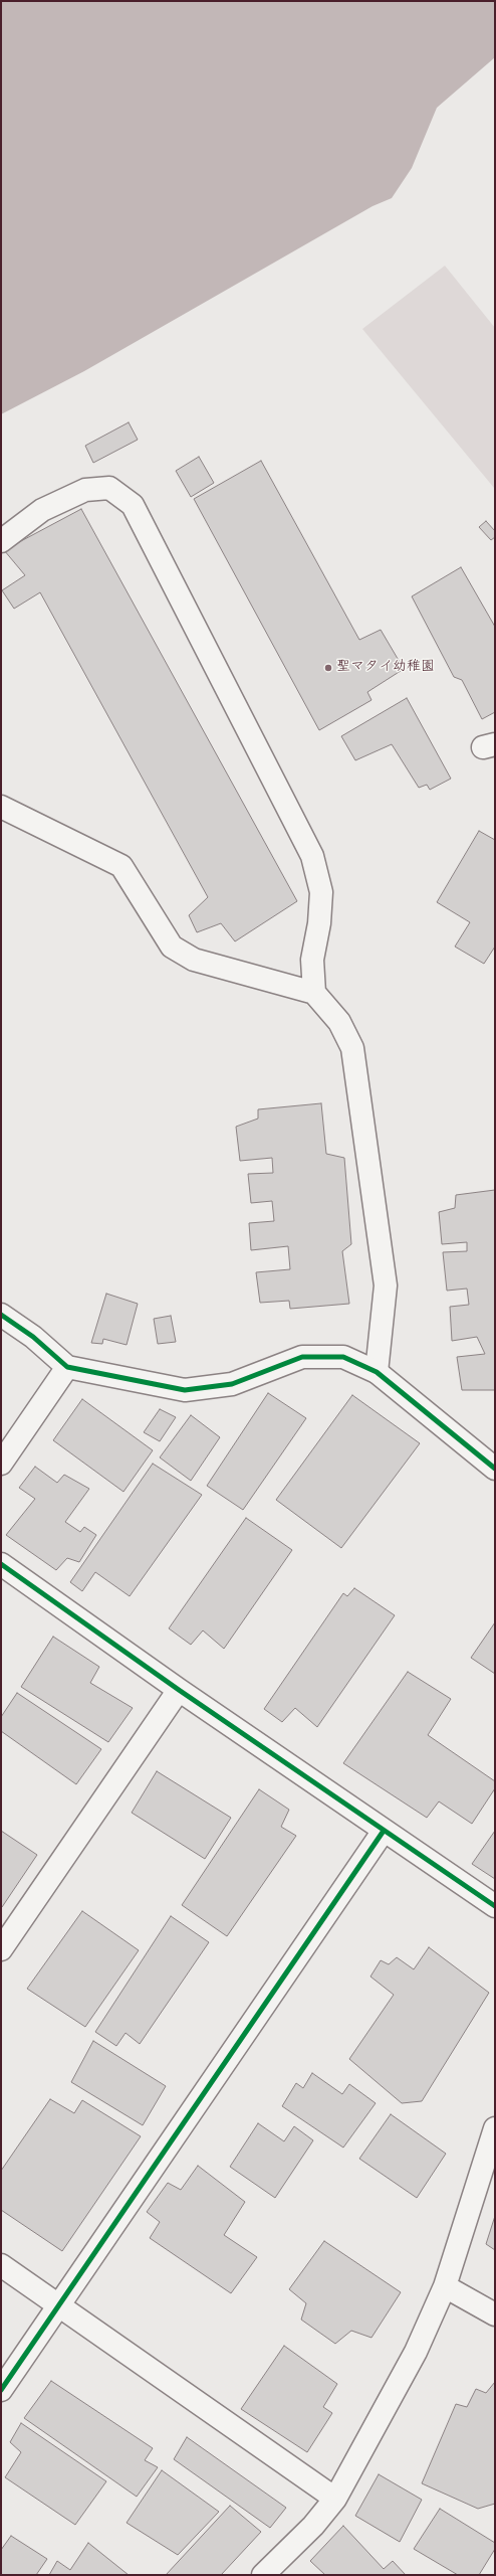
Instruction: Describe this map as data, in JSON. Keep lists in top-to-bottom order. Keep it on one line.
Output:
{"places":["聖マタイ幼稚園"]}
